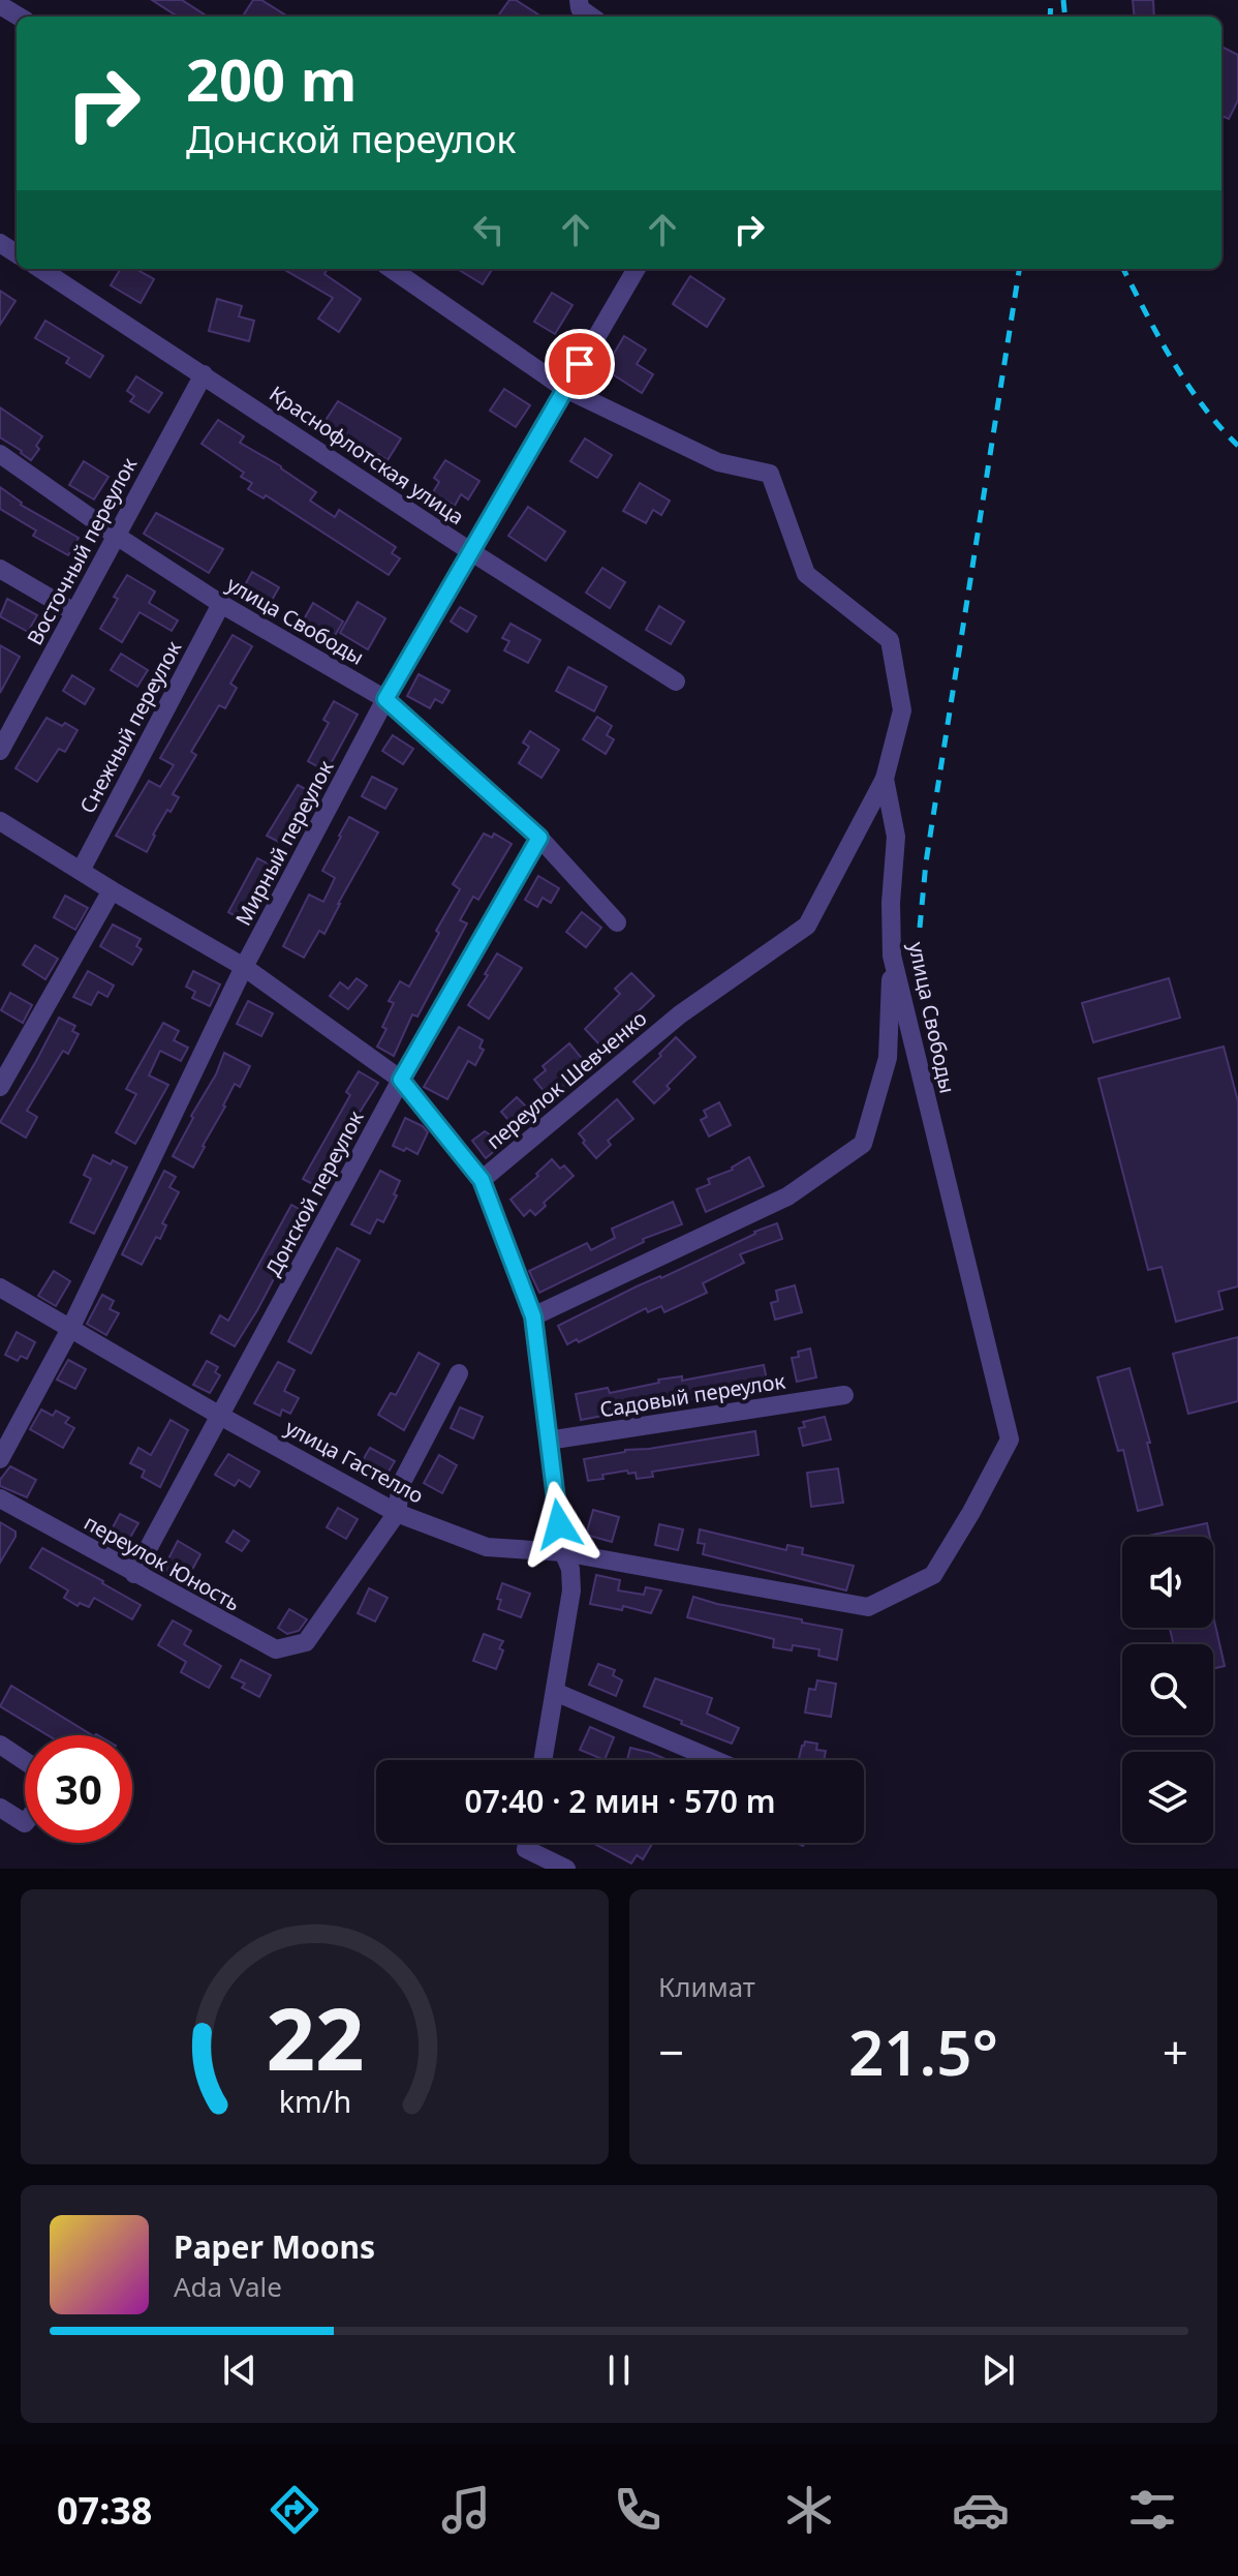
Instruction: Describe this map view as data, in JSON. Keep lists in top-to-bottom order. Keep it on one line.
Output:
{"streets":{"street":["Краснофлотская улица","Восточный переулок","улица Свободы","Снежный переулок","Мирный переулок","переулок Шевченко","Донской переулок","Садовый переулок","улица Гастелло","переулок Юность"]},"crossings":[["Краснофлотская улица","Восточный переулок"],["Краснофлотская улица","Мирный переулок"],["Восточный переулок","улица Свободы"],["улица Свободы","Снежный переулок"],["улица Свободы","Мирный переулок"],["улица Свободы","переулок Шевченко"],["улица Свободы","Донской переулок"],["улица Свободы","улица Гастелло"],["Мирный переулок","улица Гастелло"],["Донской переулок","улица Гастелло"],["Донской переулок","переулок Юность"],["улица Гастелло","переулок Юность"]],"page":{"turn":["200 m","Донской переулок"],"limit":"30","trip":"07:40 · 2 мин · 570 m","tile":"Климат","heat":["−","21.5°","+"],"song":["Paper Moons","Ada Vale"],"tabs":"07:38","gauge":["22","km/h"]}}
